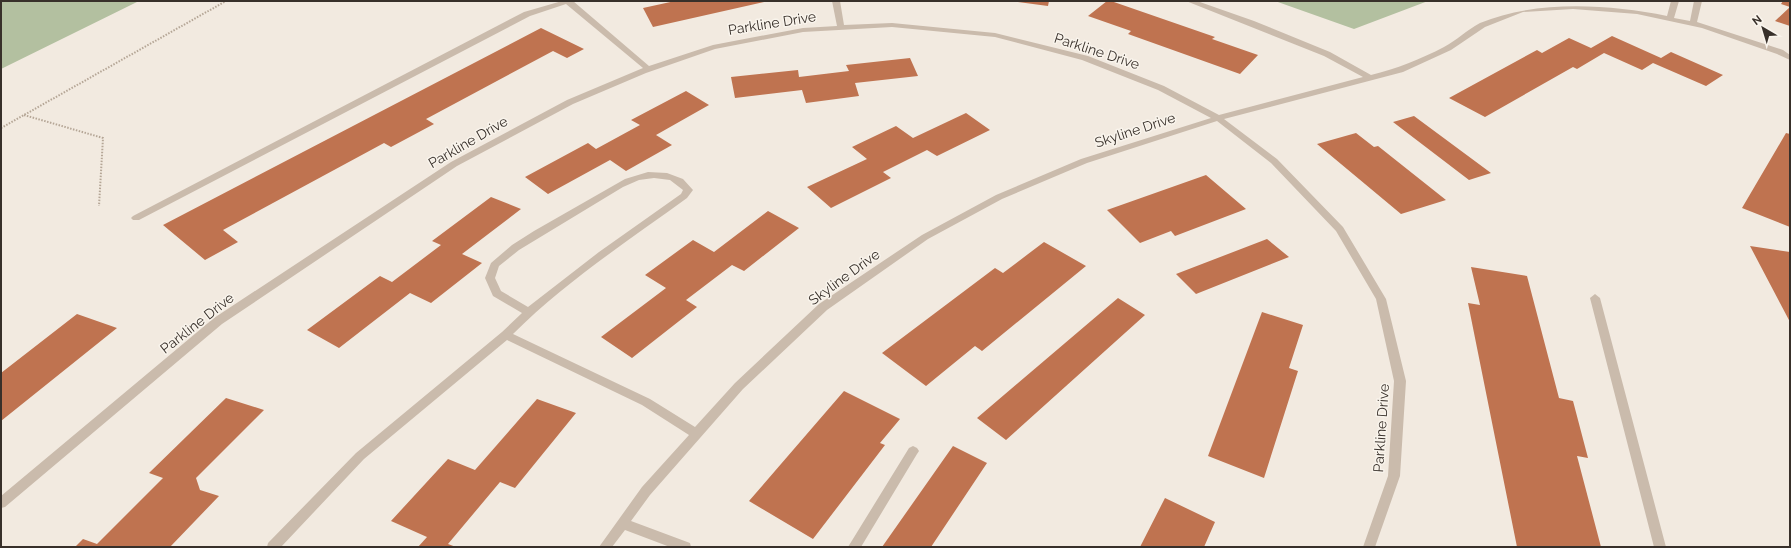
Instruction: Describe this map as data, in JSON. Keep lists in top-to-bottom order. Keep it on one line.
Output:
{"streets":{"street":["Parkline Drive","Skyline Drive"]},"crossings":[["Parkline Drive","Skyline Drive"]],"north":"top left"}
